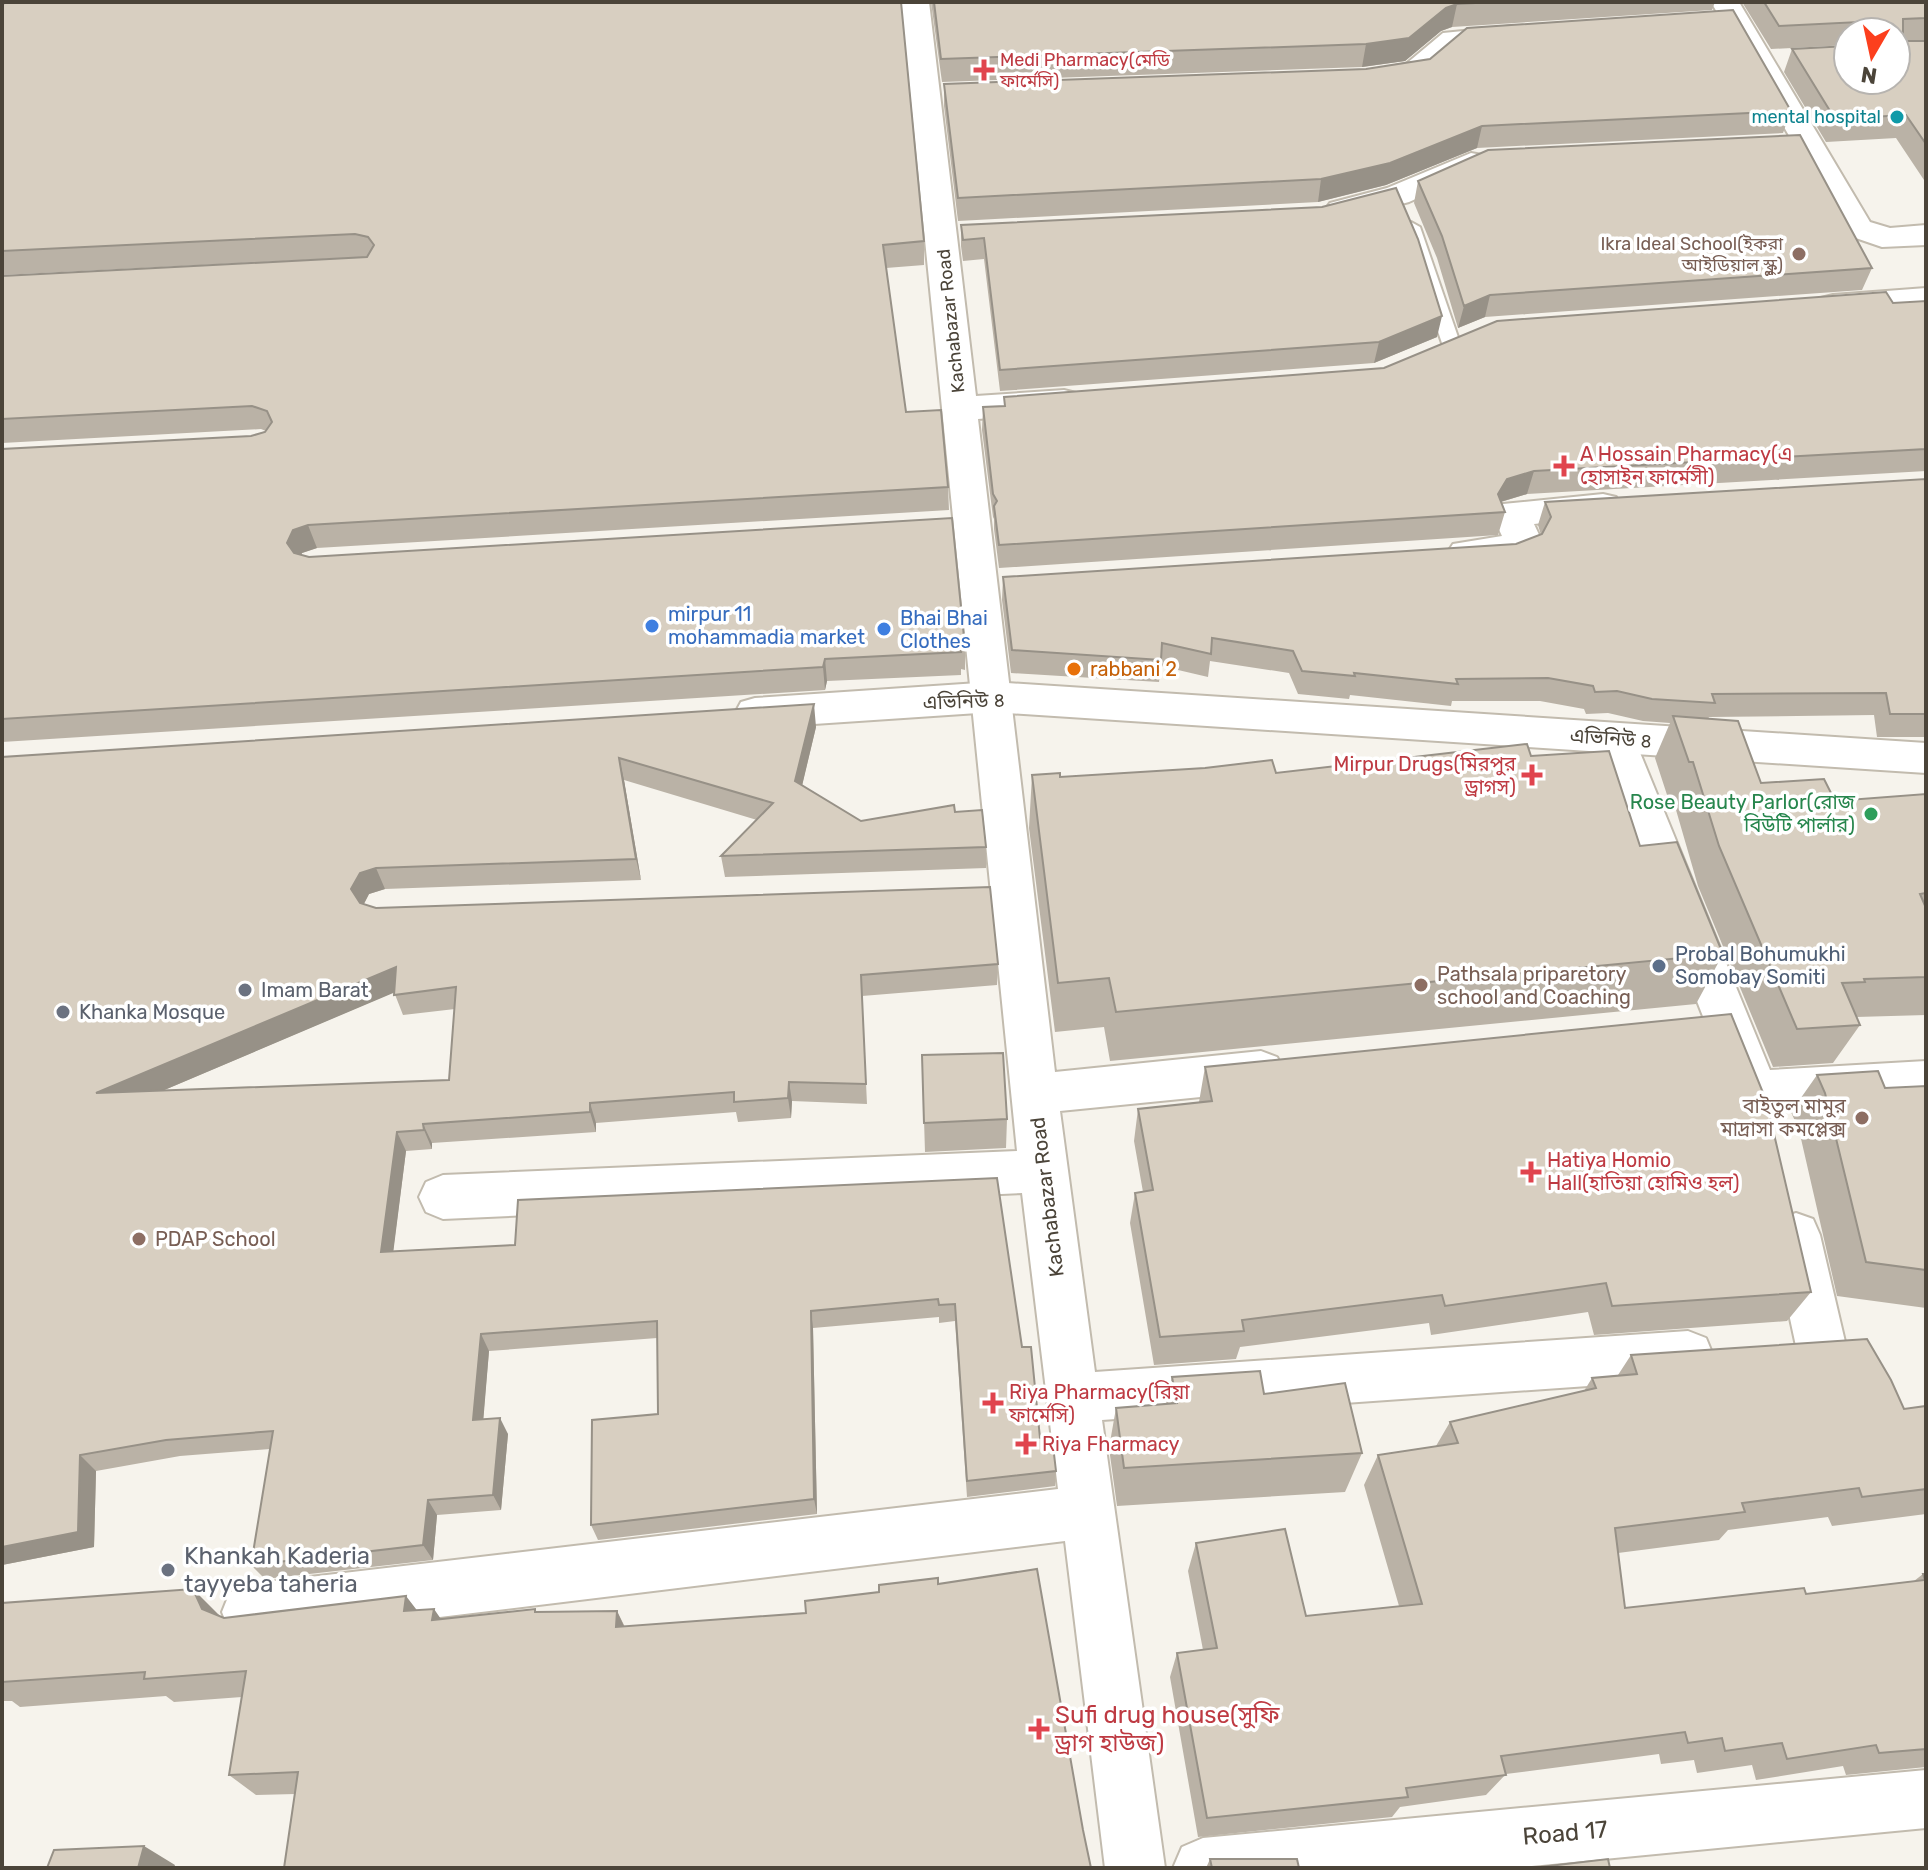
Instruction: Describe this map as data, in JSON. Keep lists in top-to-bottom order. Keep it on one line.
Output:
{"streets":{"street":["Kachabazar Road","এভিনিউ ৪","Road 17"]},"crossings":[["Kachabazar Road","এভিনিউ ৪"]],"places":{"health":["Medi Pharmacy(মেডি ফার্মেসি)","A Hossain Pharmacy(এ হোসাইন ফার্মেসী)","Mirpur Drugs(মিরপুর ড্রাগস)","Hatiya Homio Hall(হাতিয়া হোমিও হল)","Riya Pharmacy(রিয়া ফার্মেসি)","Riya Fharmacy","Sufi drug house(সুফি ড্রাগ হাউজ)"],"other":["mental hospital","Ikra Ideal School(ইকরা আইডিয়াল স্কুল)","mirpur 11 mohammadia market","Bhai Bhai Clothes","rabbani 2","Rose Beauty Parlor(রোজ বিউটি পার্লার)","Probal Bohumukhi Somobay Somiti","Pathsala priparetory school and Coaching","Imam Barat","Khanka Mosque","বাইতুল মামুর মাদ্রাসা কমপ্লেক্স","PDAP School","Khankah Kaderia tayyeba taheria"]},"north":"bottom"}
